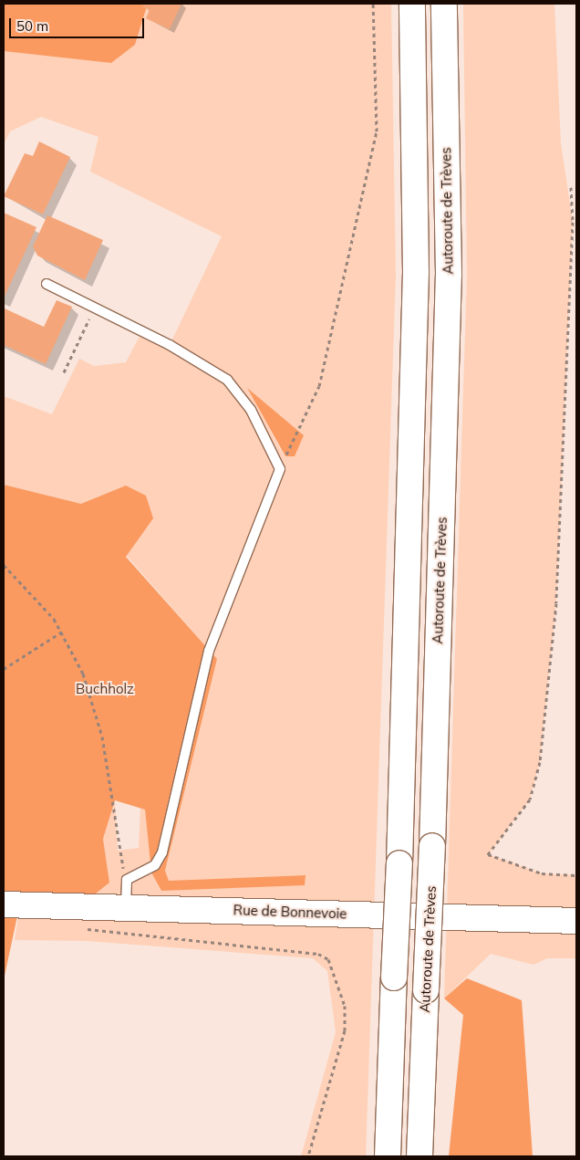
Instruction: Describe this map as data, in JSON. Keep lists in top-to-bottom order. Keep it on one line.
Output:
{"streets":{"main road":["Autoroute de Trèves","Rue de Bonnevoie"]},"parks":["Buchholz"],"scale_bar":"50 m"}
